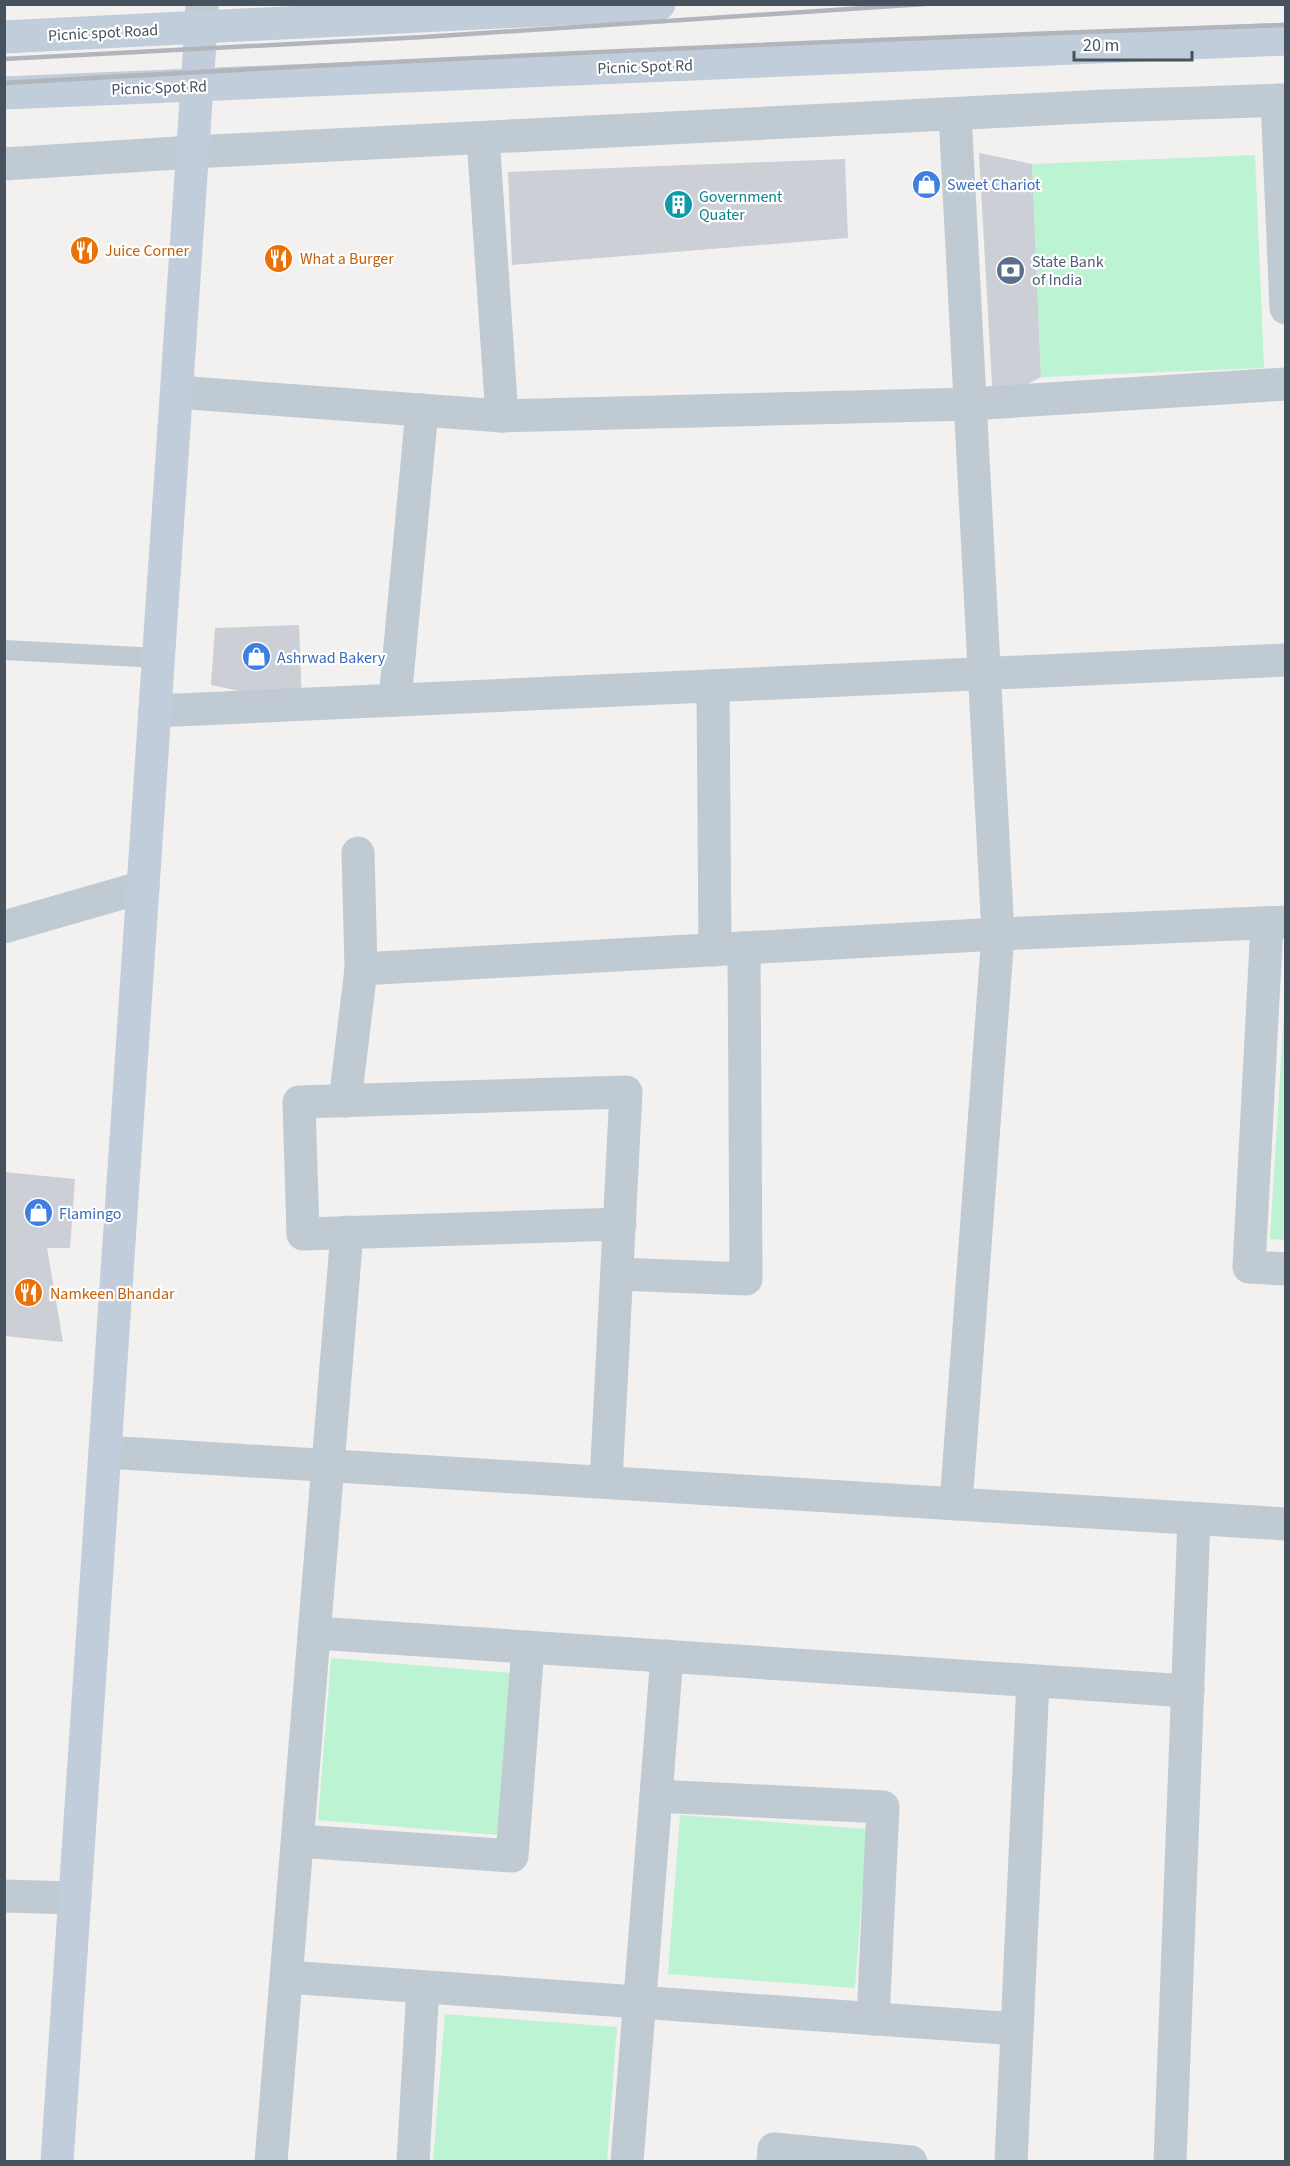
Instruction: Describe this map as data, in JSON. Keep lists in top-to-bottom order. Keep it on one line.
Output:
{"streets":{"street":["Picnic spot Road","Picnic Spot Rd"]},"places":{"shop":["Sweet Chariot","Ashrwad Bakery","Flamingo"],"building":["Government Quater"],"restaurant":["Juice Corner","What a Burger","Namkeen Bhandar"],"bank":["State Bank of India"]},"scale_bar":"20 m"}
